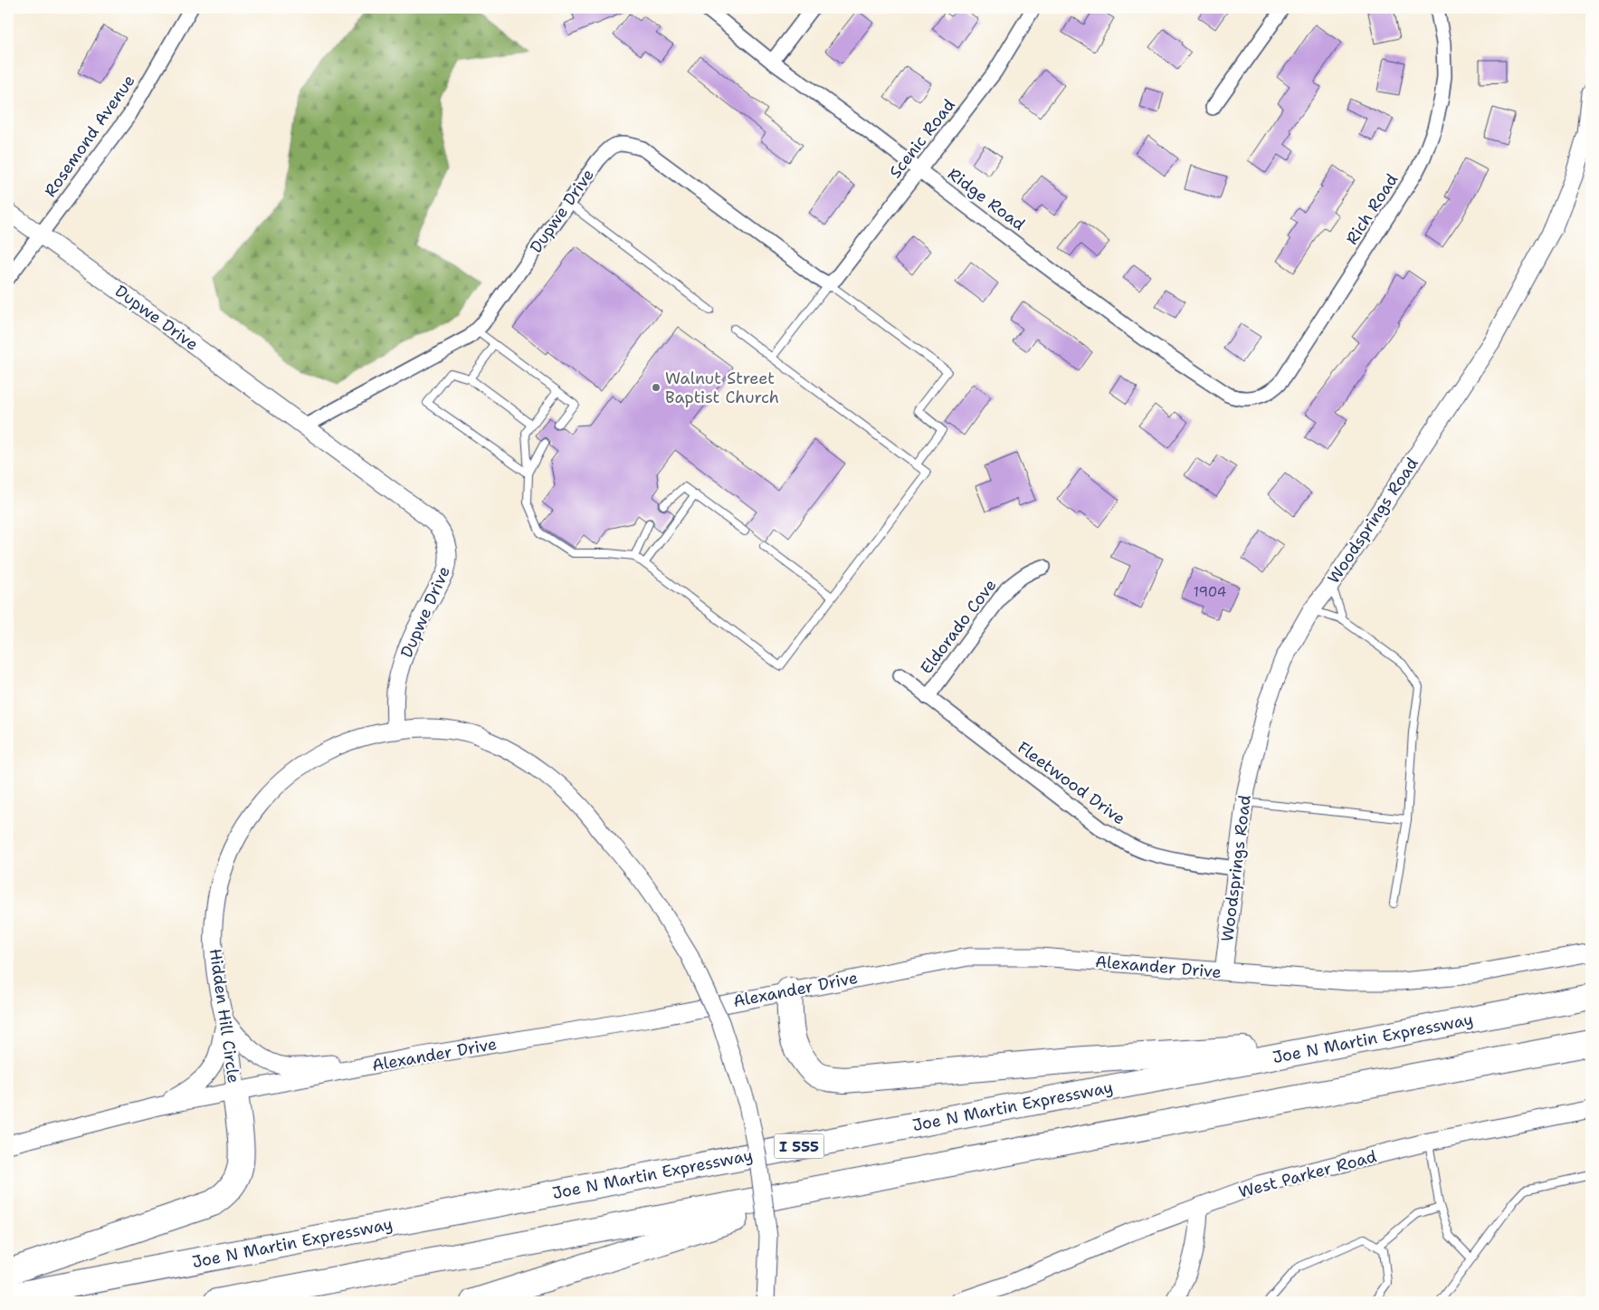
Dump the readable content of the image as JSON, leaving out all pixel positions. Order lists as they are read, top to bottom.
{
  "streets": {
    "highway": ["Joe N Martin Expressway", "I 555"],
    "street": [
      "Rosemond Avenue",
      "Scenic Road",
      "Ridge Road",
      "Rich Road",
      "Dupwe Drive",
      "Woodsprings Road",
      "Eldorado Cove",
      "Fleetwood Drive",
      "Alexander Drive",
      "Hidden Hill Circle",
      "West Parker Road"
    ]
  },
  "crossings": [
    ["Rosemond Avenue", "Dupwe Drive"],
    ["Scenic Road", "Ridge Road"],
    ["Scenic Road", "Dupwe Drive"],
    ["Ridge Road", "Rich Road"],
    ["Dupwe Drive", "Hidden Hill Circle"],
    ["Woodsprings Road", "Fleetwood Drive"],
    ["Woodsprings Road", "Alexander Drive"],
    ["Eldorado Cove", "Fleetwood Drive"],
    ["Alexander Drive", "Hidden Hill Circle"]
  ],
  "places": ["Walnut Street Baptist Church"],
  "house_numbers": ["1904"]
}
